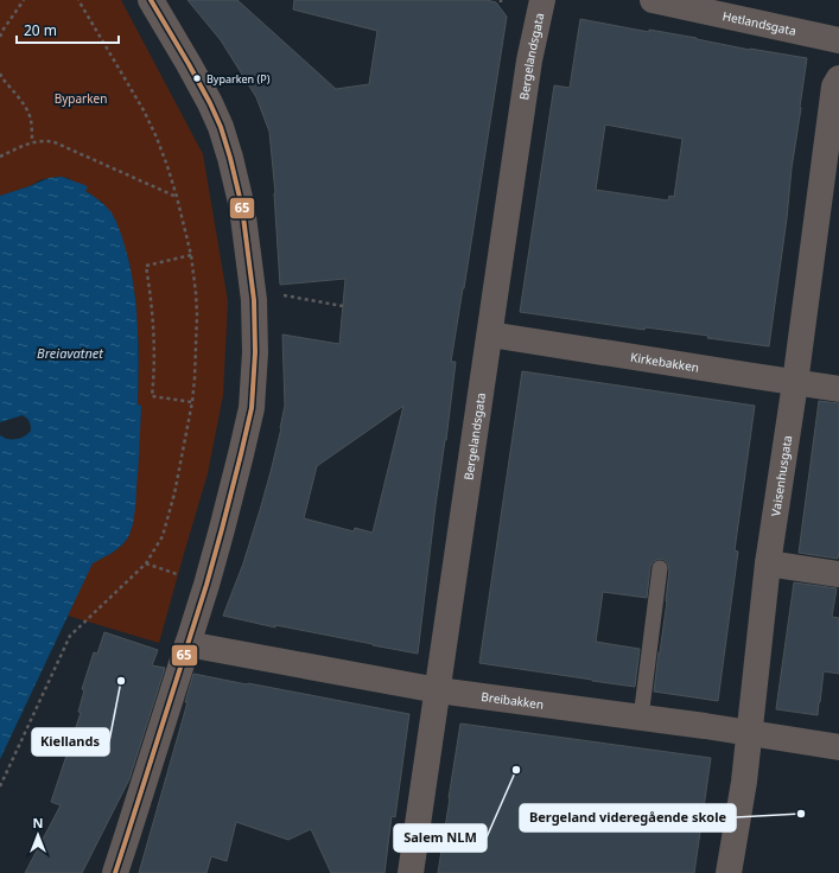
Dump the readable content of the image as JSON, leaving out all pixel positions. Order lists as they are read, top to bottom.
{
  "streets": {
    "street": [
      "Hetlandsgata",
      "Bergelandsgata",
      "Kirkebakken",
      "Vaisenhusgata",
      "Breibakken"
    ]
  },
  "crossings": [
    ["Bergelandsgata", "Kirkebakken"],
    ["Bergelandsgata", "Breibakken"],
    ["Kirkebakken", "Vaisenhusgata"],
    ["Vaisenhusgata", "Breibakken"]
  ],
  "water": ["Breiavatnet"],
  "parks": ["Byparken"],
  "places": [
    "Byparken (P)",
    "Kiellands",
    "Salem NLM",
    "Bergeland videregående skole"
  ],
  "lines": ["transit line 65"],
  "scale_bar": "20 m",
  "north": "top"
}
